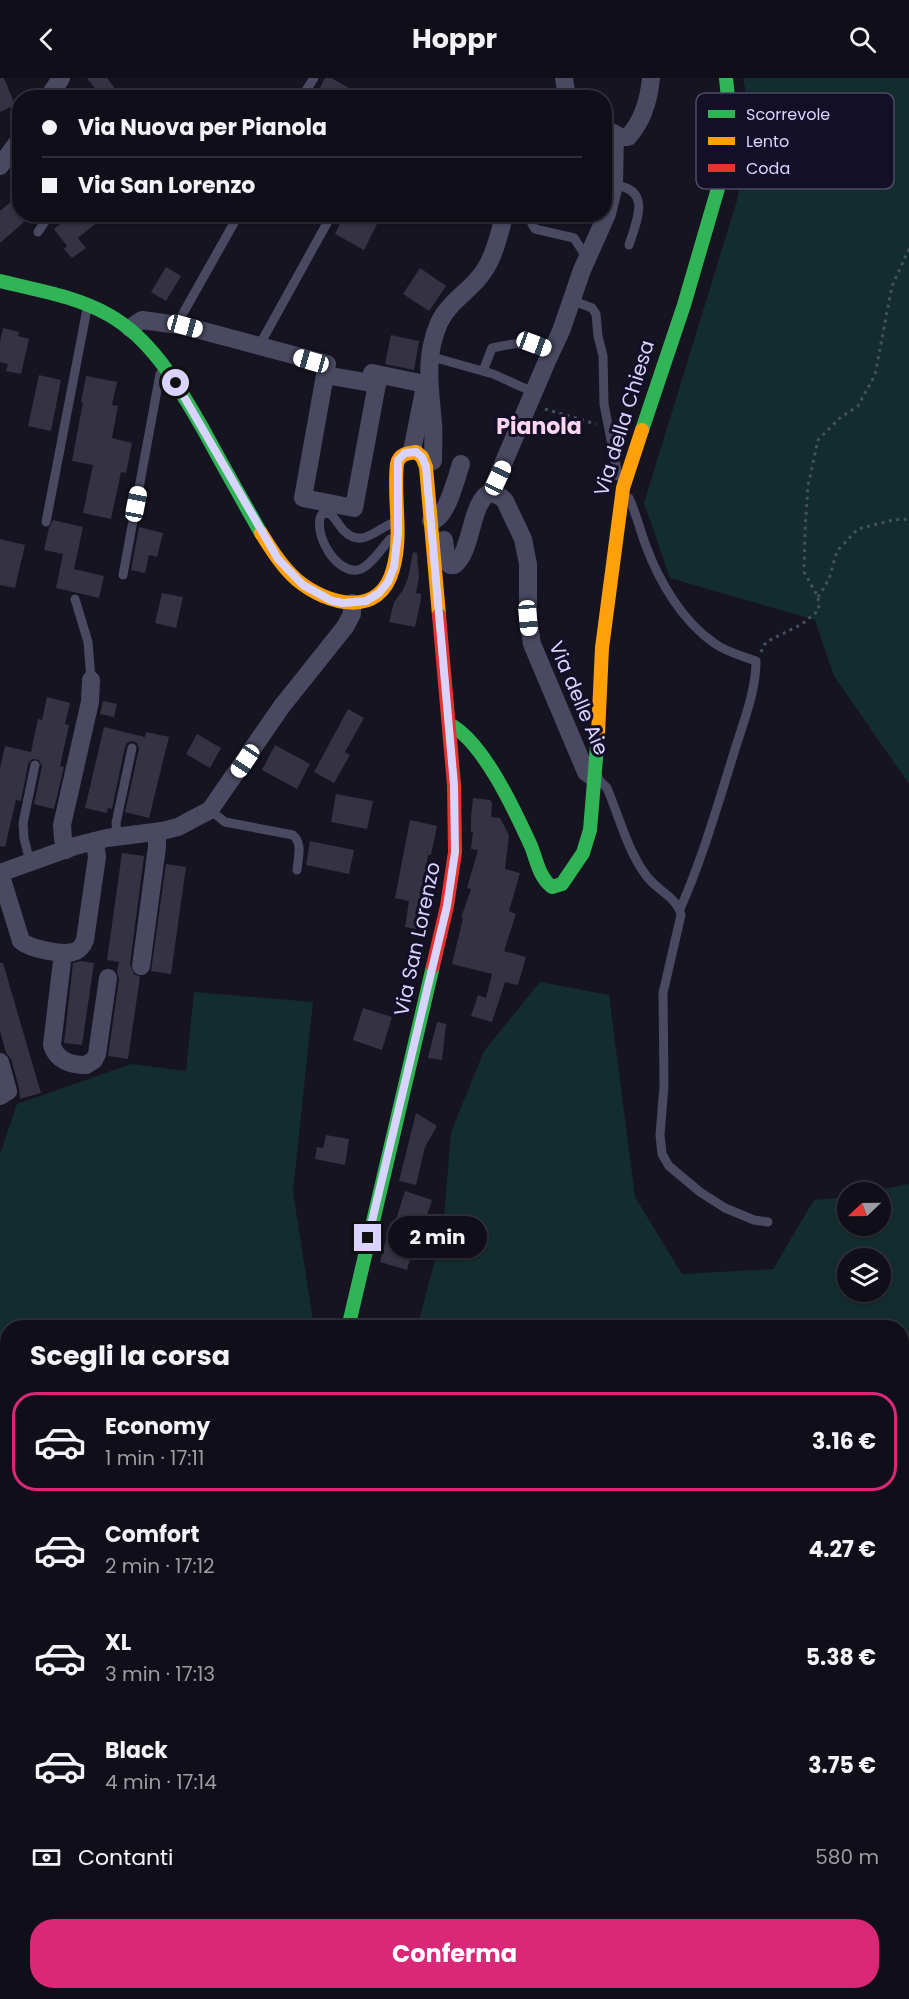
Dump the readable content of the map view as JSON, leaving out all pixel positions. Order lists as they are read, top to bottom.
{
  "streets": {
    "main road": ["Via della Chiesa", "Via San Lorenzo"],
    "street": ["Via delle Aie"]
  },
  "crossings": [
    ["Via della Chiesa", "Via delle Aie"],
    ["Via della Chiesa", "Via San Lorenzo"]
  ],
  "districts": ["Pianola"],
  "legend": ["Scorrevole", "Lento", "Coda"],
  "north": "left",
  "page": {
    "header": "Hoppr",
    "banner": ["Via Nuova per Pianola", "Via San Lorenzo"],
    "bubble": "2 min",
    "heading": "Scegli la corsa",
    "list": [
      {
        "name": "Economy",
        "note": "1 min · 17:11",
        "value": "3.16 €"
      },
      {
        "name": "Comfort",
        "note": "2 min · 17:12",
        "value": "4.27 €"
      },
      {
        "name": "XL",
        "note": "3 min · 17:13",
        "value": "5.38 €"
      },
      {
        "name": "Black",
        "note": "4 min · 17:14",
        "value": "3.75 €"
      }
    ],
    "pay": ["Contanti", "580 m"],
    "buttons": "Conferma"
  }
}
